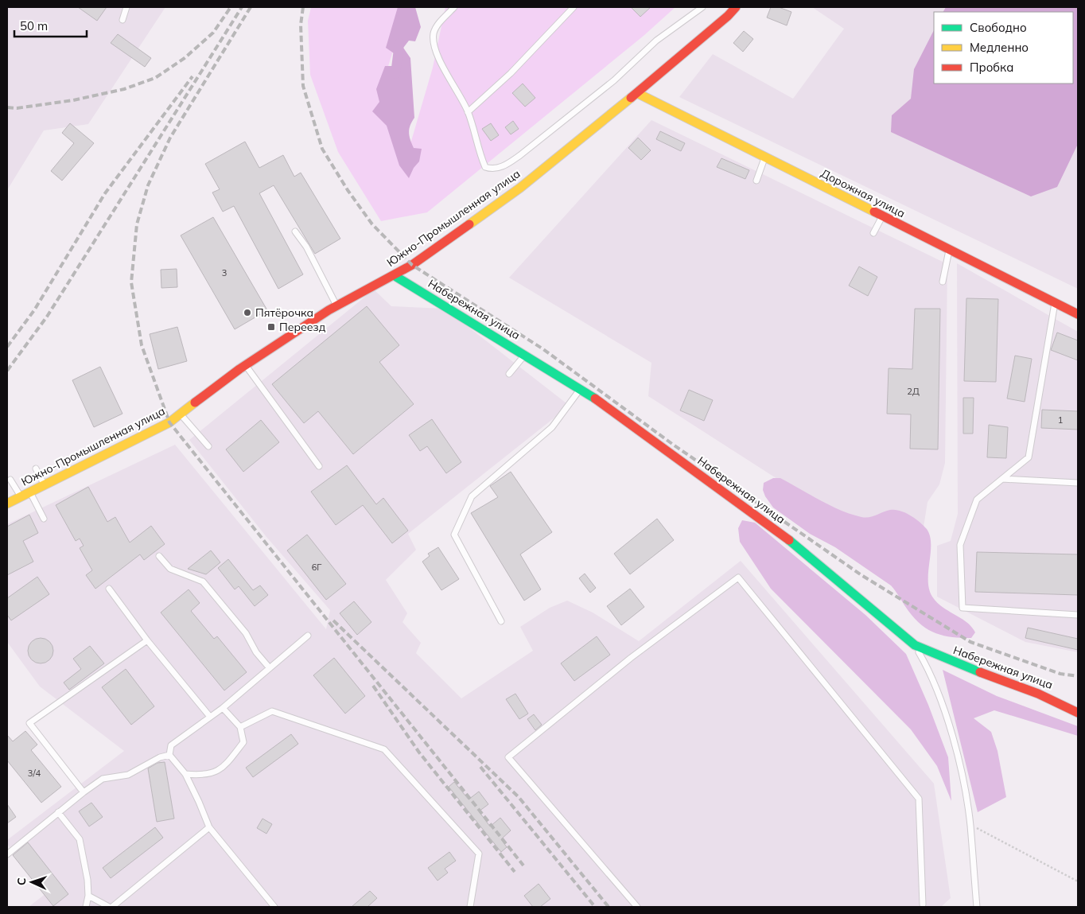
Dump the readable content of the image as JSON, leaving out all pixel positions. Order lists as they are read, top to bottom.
{
  "streets": {
    "street": ["Дорожная улица", "Южно-Промышленная улица", "Набережная улица"]
  },
  "crossings": [
    ["Дорожная улица", "Южно-Промышленная улица"],
    ["Южно-Промышленная улица", "Набережная улица"]
  ],
  "places": {
    "other": ["Пятёрочка"],
    "transit": ["Переезд"]
  },
  "house_numbers": [
    "3",
    "2Д",
    "1",
    "6Г",
    "3/4"
  ],
  "legend": ["Свободно", "Медленно", "Пробка"],
  "scale_bar": "50 m",
  "north": "left"
}
